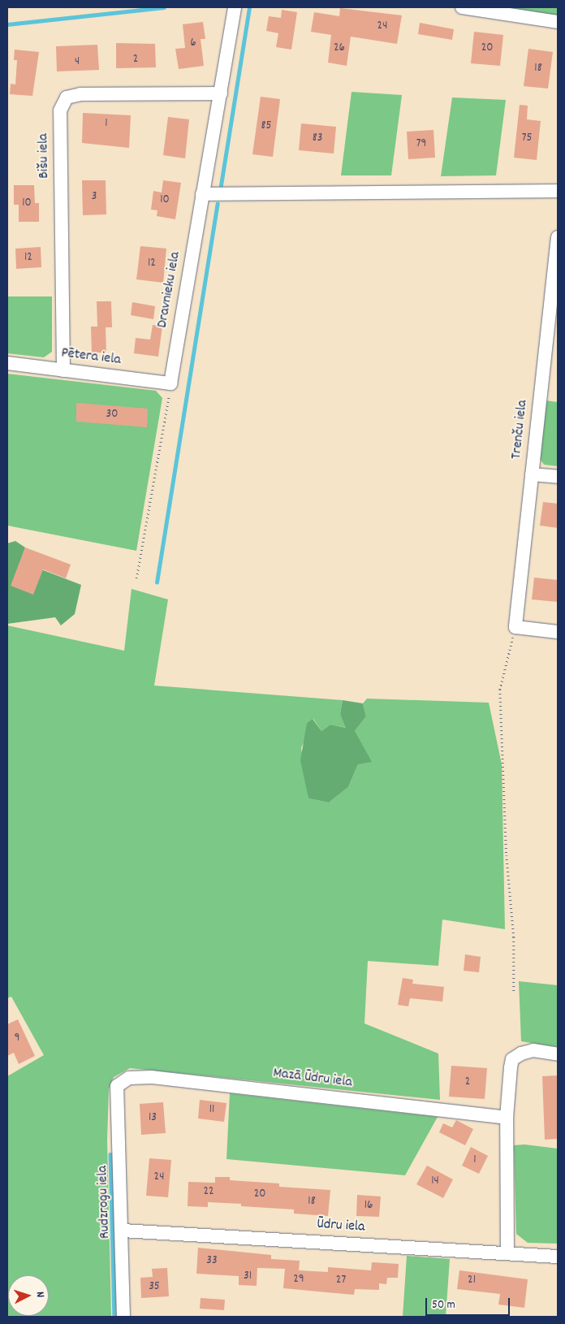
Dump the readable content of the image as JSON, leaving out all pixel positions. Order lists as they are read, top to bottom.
{
  "streets": {
    "street": [
      "Bišu iela",
      "Dravnieku iela",
      "Pētera iela",
      "Trenču iela",
      "Mazā Ūdru iela",
      "Rudzrogu iela",
      "Ūdru iela"
    ]
  },
  "crossings": [
    ["Bišu iela", "Dravnieku iela"],
    ["Bišu iela", "Pētera iela"],
    ["Dravnieku iela", "Pētera iela"],
    ["Mazā Ūdru iela", "Rudzrogu iela"],
    ["Rudzrogu iela", "Ūdru iela"]
  ],
  "house_numbers": [
    "24",
    "6",
    "26",
    "20",
    "2",
    "4",
    "18",
    "1",
    "85",
    "83",
    "75",
    "79",
    "3",
    "10",
    "10",
    "12",
    "12",
    "30",
    "9",
    "2",
    "11",
    "13",
    "1",
    "24",
    "14",
    "22",
    "20",
    "18",
    "16",
    "33",
    "31",
    "29",
    "27",
    "21",
    "35"
  ],
  "scale_bar": "50 m",
  "north": "right"
}
